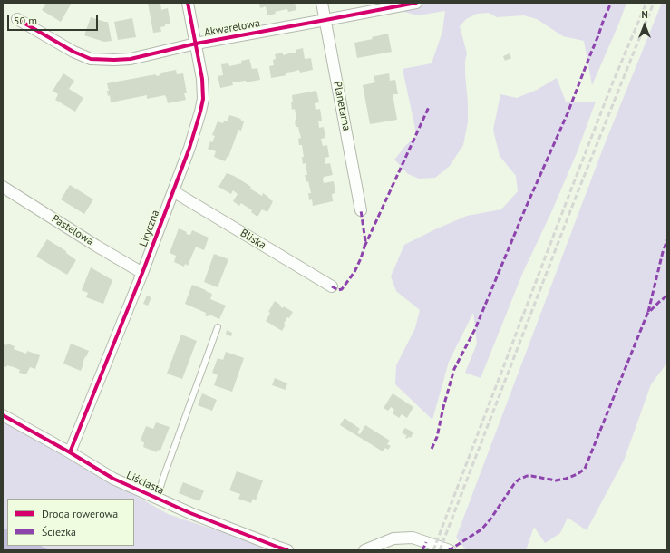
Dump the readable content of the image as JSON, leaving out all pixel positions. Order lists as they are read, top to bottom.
{
  "streets": {
    "street": [
      "Akwarelowa",
      "Planetarna",
      "Liryczna",
      "Pastelowa",
      "Bliska",
      "Liściasta"
    ]
  },
  "crossings": [
    ["Akwarelowa", "Planetarna"],
    ["Akwarelowa", "Liryczna"],
    ["Liryczna", "Pastelowa"],
    ["Liryczna", "Bliska"],
    ["Liryczna", "Liściasta"]
  ],
  "legend": ["Droga rowerowa", "Ścieżka"],
  "scale_bar": "50 m",
  "north": "top"
}
